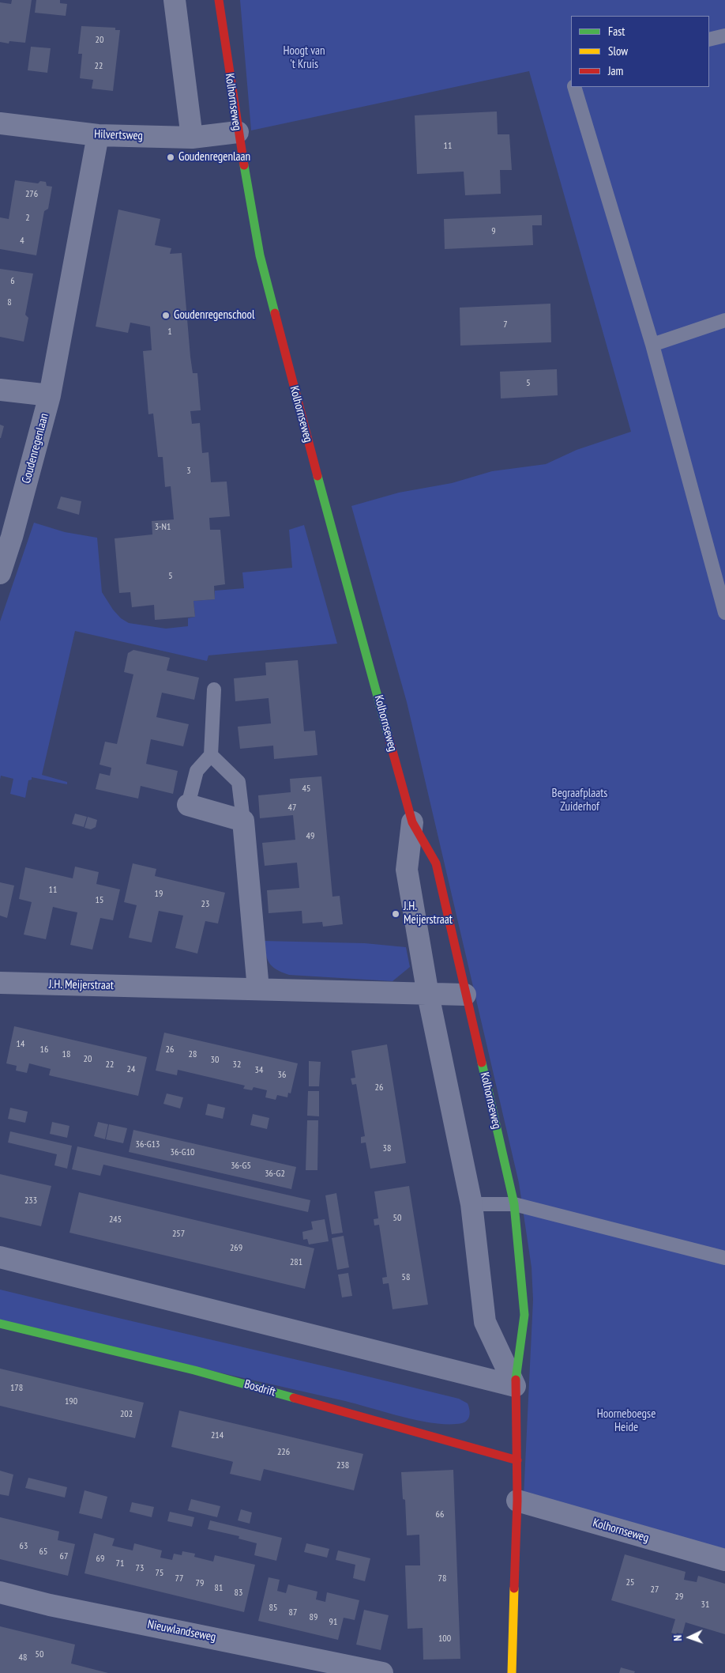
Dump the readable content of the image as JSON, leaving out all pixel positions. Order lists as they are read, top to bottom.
{
  "streets": {
    "street": [
      "Kolhornseweg",
      "Hilvertsweg",
      "Goudenregenlaan",
      "J.H. Meijerstraat",
      "Bosdrift",
      "Nieuwlandseweg"
    ]
  },
  "crossings": [
    ["Kolhornseweg", "Hilvertsweg"],
    ["Kolhornseweg", "J.H. Meijerstraat"],
    ["Kolhornseweg", "Bosdrift"],
    ["Hilvertsweg", "Goudenregenlaan"]
  ],
  "parks": ["Hoogt van 't Kruis", "Begraafplaats Zuiderhof", "Hoorneboegse Heide"],
  "places": ["Goudenregenlaan", "Goudenregenschool", "J.H. Meijerstraat"],
  "house_numbers": [
    "20",
    "22",
    "11",
    "276",
    "2",
    "9",
    "4",
    "6",
    "8",
    "7",
    "1",
    "5",
    "3",
    "3-N1",
    "5",
    "45",
    "47",
    "49",
    "11",
    "19",
    "15",
    "23",
    "14",
    "16",
    "26",
    "18",
    "28",
    "20",
    "30",
    "22",
    "32",
    "24",
    "34",
    "36",
    "26",
    "36-G13",
    "38",
    "36-G10",
    "36-G5",
    "36-G2",
    "233",
    "50",
    "245",
    "257",
    "269",
    "281",
    "58",
    "178",
    "190",
    "202",
    "214",
    "226",
    "238",
    "66",
    "63",
    "65",
    "67",
    "69",
    "71",
    "73",
    "75",
    "77",
    "78",
    "25",
    "79",
    "81",
    "27",
    "83",
    "29",
    "31",
    "85",
    "87",
    "89",
    "91",
    "100",
    "50",
    "48"
  ],
  "legend": ["Fast", "Slow", "Jam"],
  "north": "left"
}
